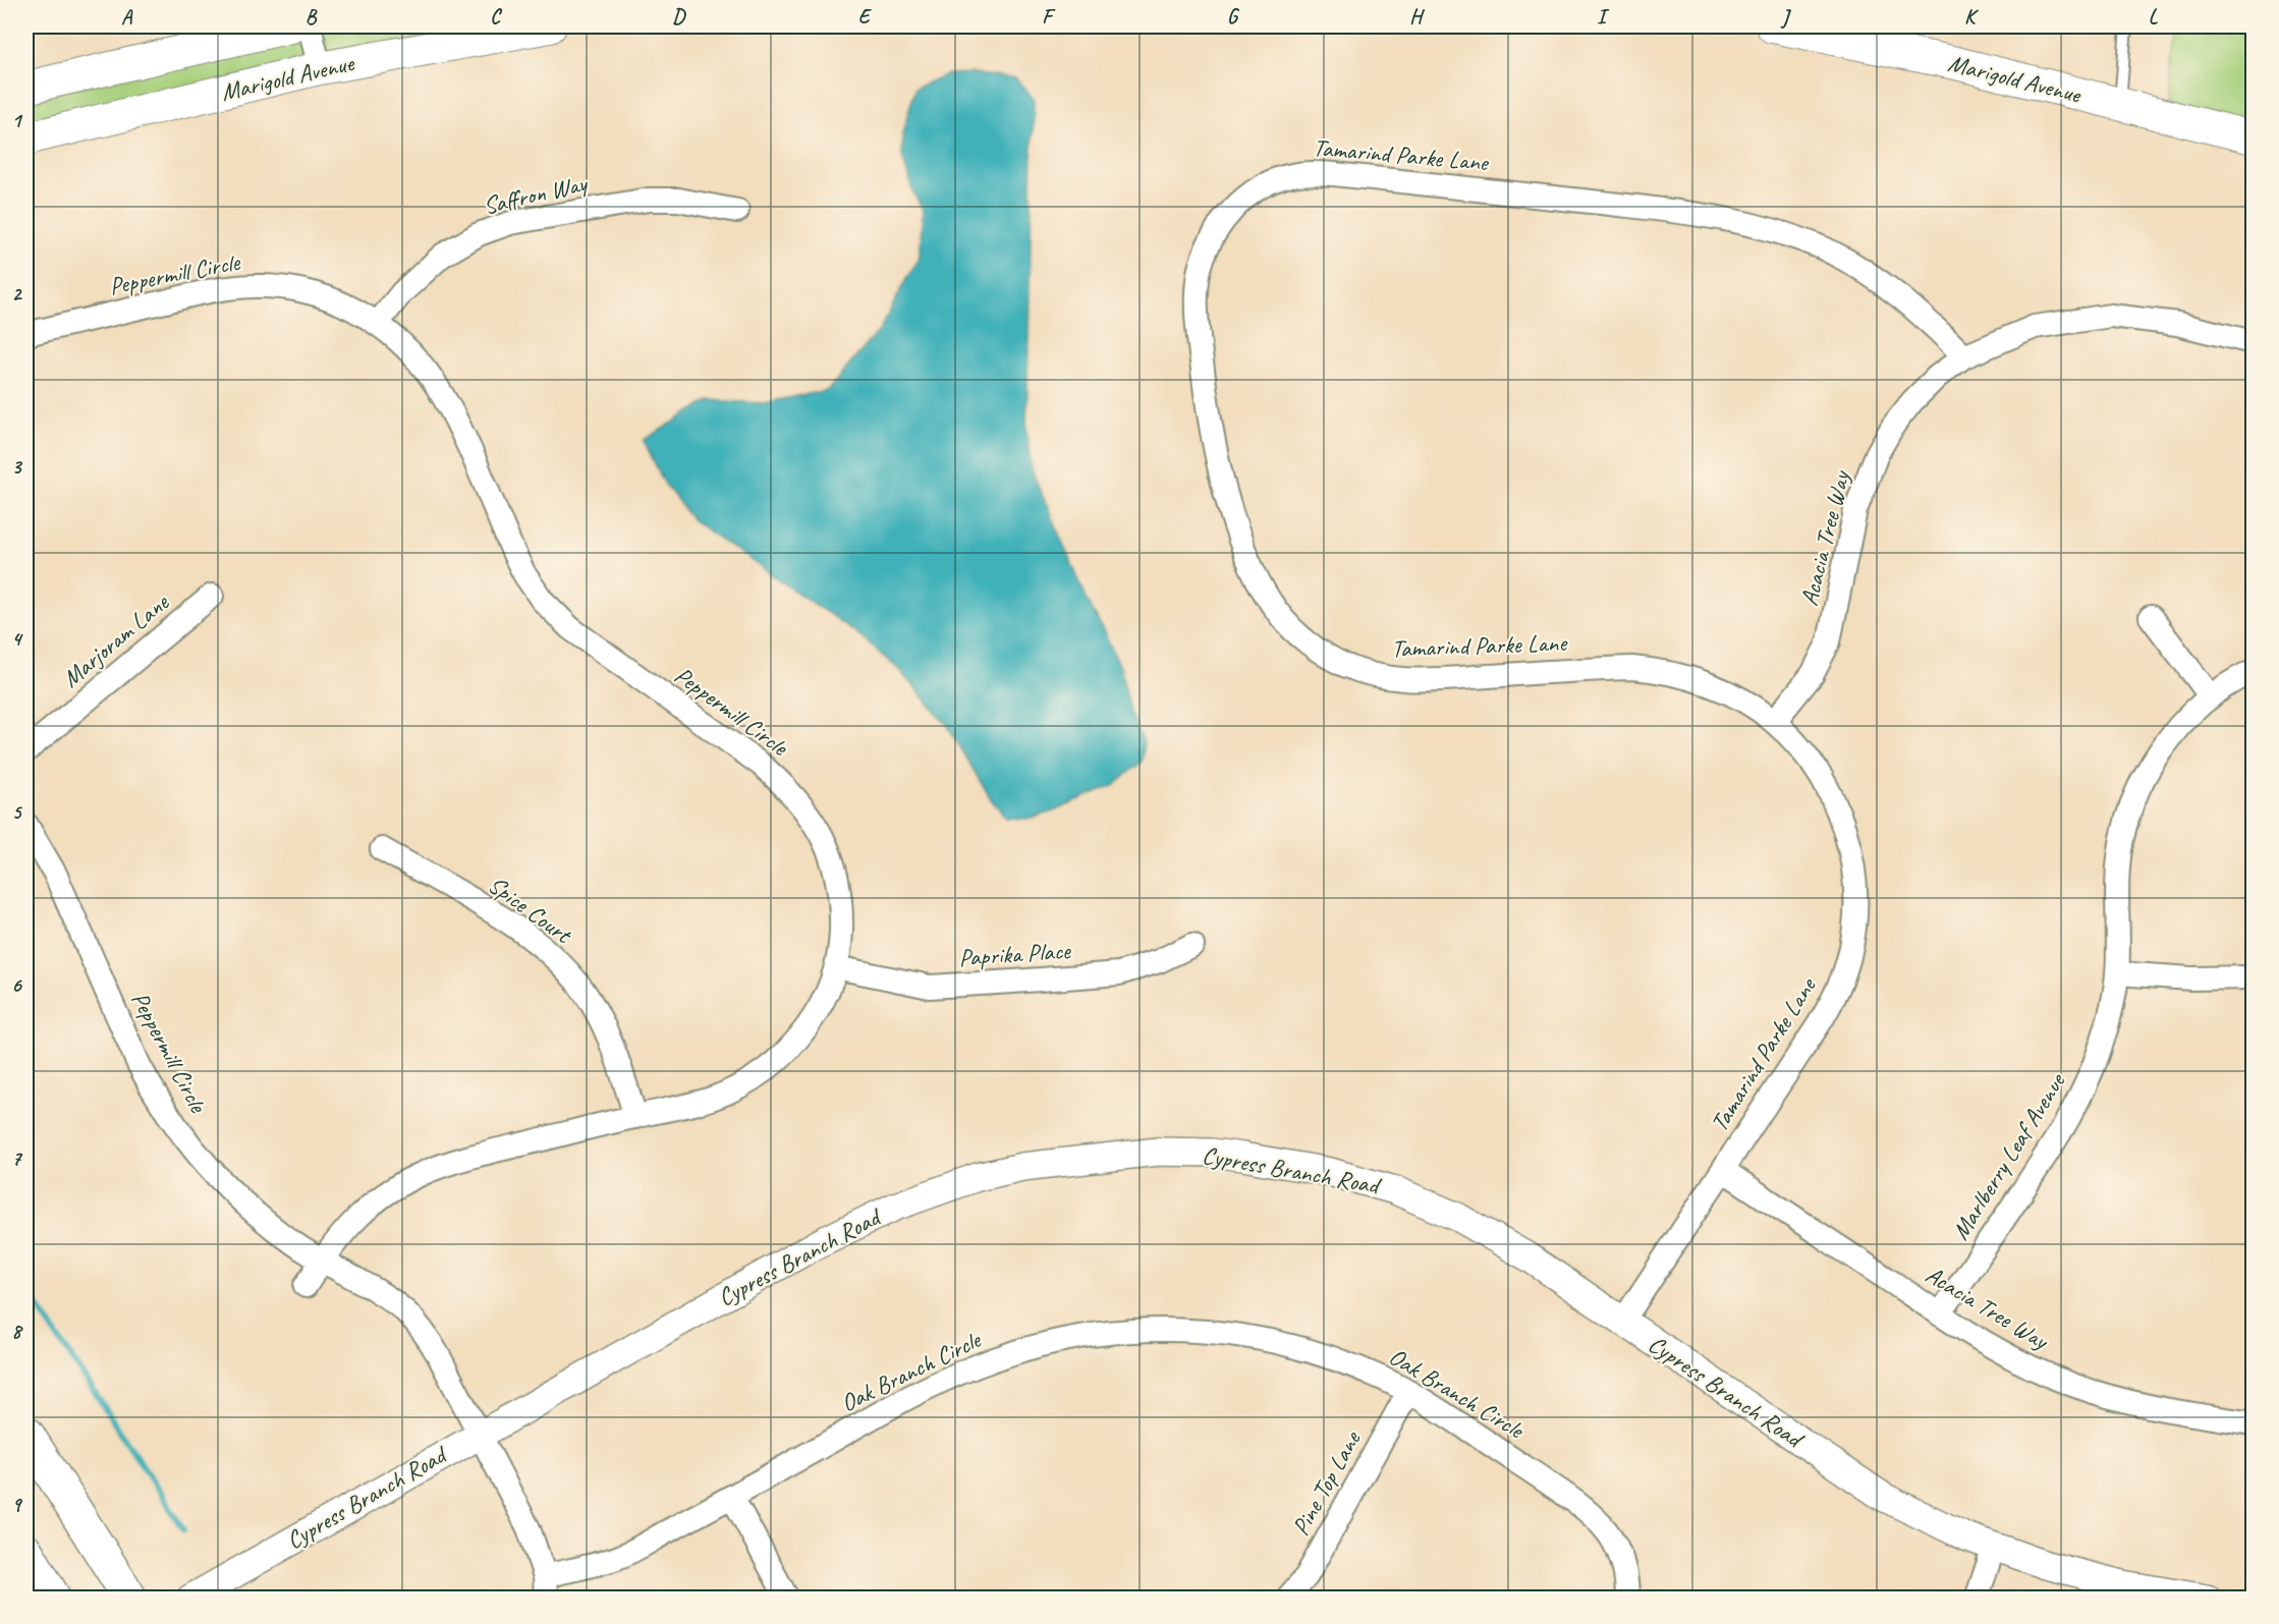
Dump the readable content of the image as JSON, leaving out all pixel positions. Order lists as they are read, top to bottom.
{
  "streets": {
    "main road": ["Marigold Avenue"],
    "street": [
      "Tamarind Parke Lane",
      "Saffron Way",
      "Peppermill Circle",
      "Acacia Tree Way",
      "Marjoram Lane",
      "Spice Court",
      "Paprika Place",
      "Marlberry Leaf Avenue",
      "Cypress Branch Road",
      "Oak Branch Circle",
      "Pine Top Lane"
    ]
  },
  "crossings": [
    ["Tamarind Parke Lane", "Acacia Tree Way"],
    ["Tamarind Parke Lane", "Cypress Branch Road"],
    ["Saffron Way", "Peppermill Circle"],
    ["Peppermill Circle", "Spice Court"],
    ["Peppermill Circle", "Paprika Place"],
    ["Peppermill Circle", "Cypress Branch Road"],
    ["Peppermill Circle", "Oak Branch Circle"],
    ["Acacia Tree Way", "Marlberry Leaf Avenue"],
    ["Cypress Branch Road", "Oak Branch Circle"],
    ["Oak Branch Circle", "Pine Top Lane"]
  ],
  "grid": {
    "columns": [
      "A",
      "B",
      "C",
      "D",
      "E",
      "F",
      "G",
      "H",
      "I",
      "J",
      "K",
      "L"
    ],
    "rows": [
      "1",
      "2",
      "3",
      "4",
      "5",
      "6",
      "7",
      "8",
      "9"
    ]
  }
}
